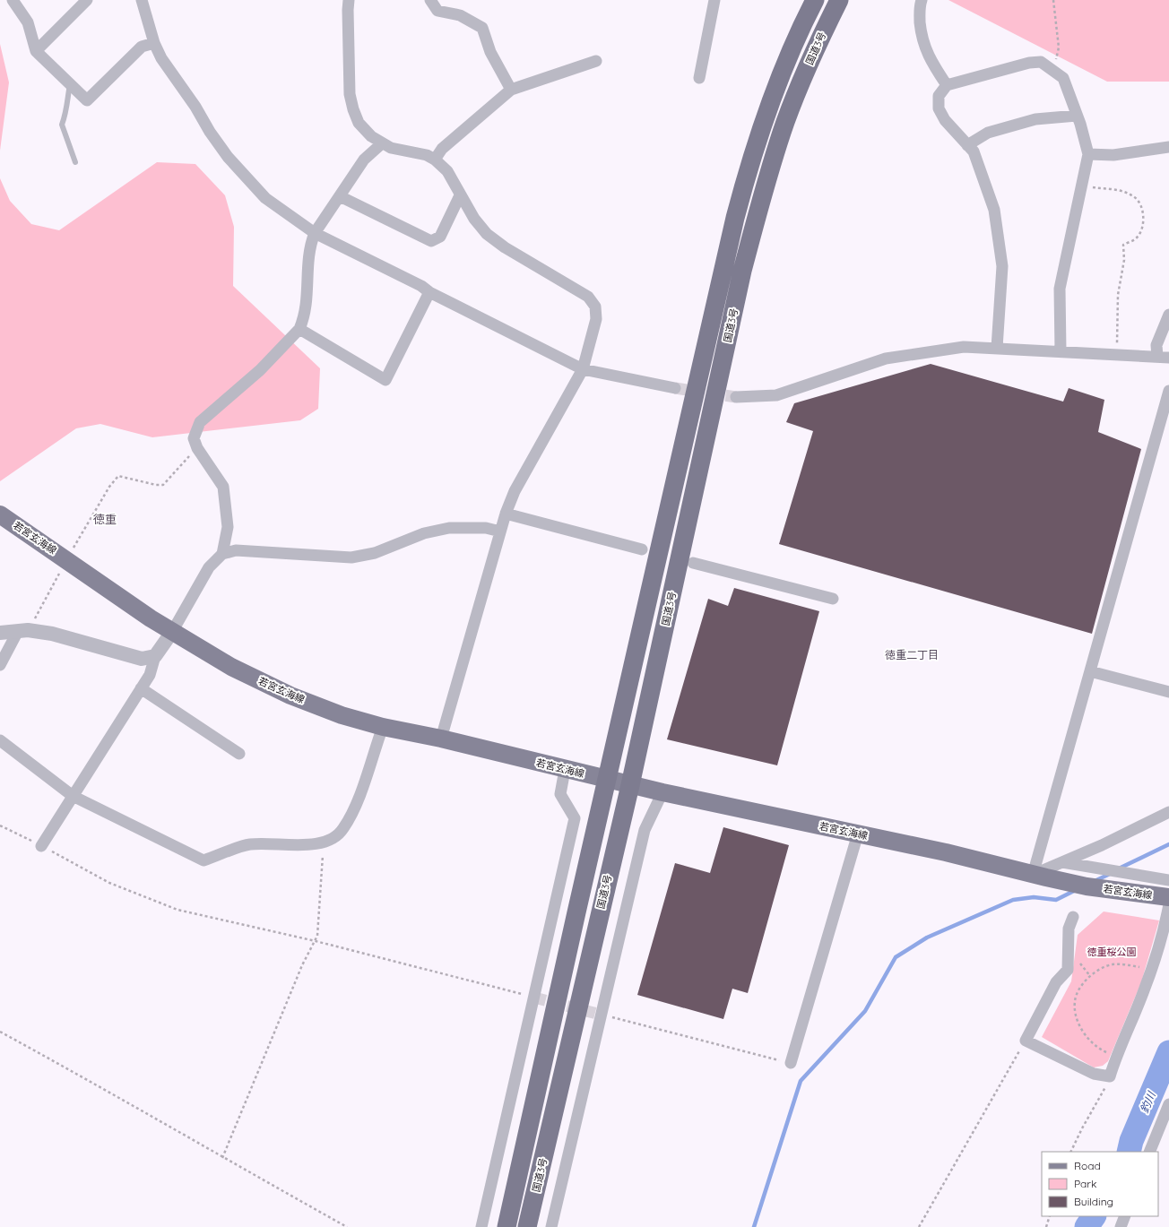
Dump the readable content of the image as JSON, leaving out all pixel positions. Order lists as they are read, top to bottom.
{
  "streets": {
    "highway": ["国道3号"],
    "main road": ["若宮玄海線"]
  },
  "crossings": [
    ["国道3号", "若宮玄海線"]
  ],
  "districts": ["徳重", "徳重二丁目"],
  "water": ["釣川"],
  "parks": ["徳重桜公園"],
  "legend": ["Road", "Park", "Building"]
}
